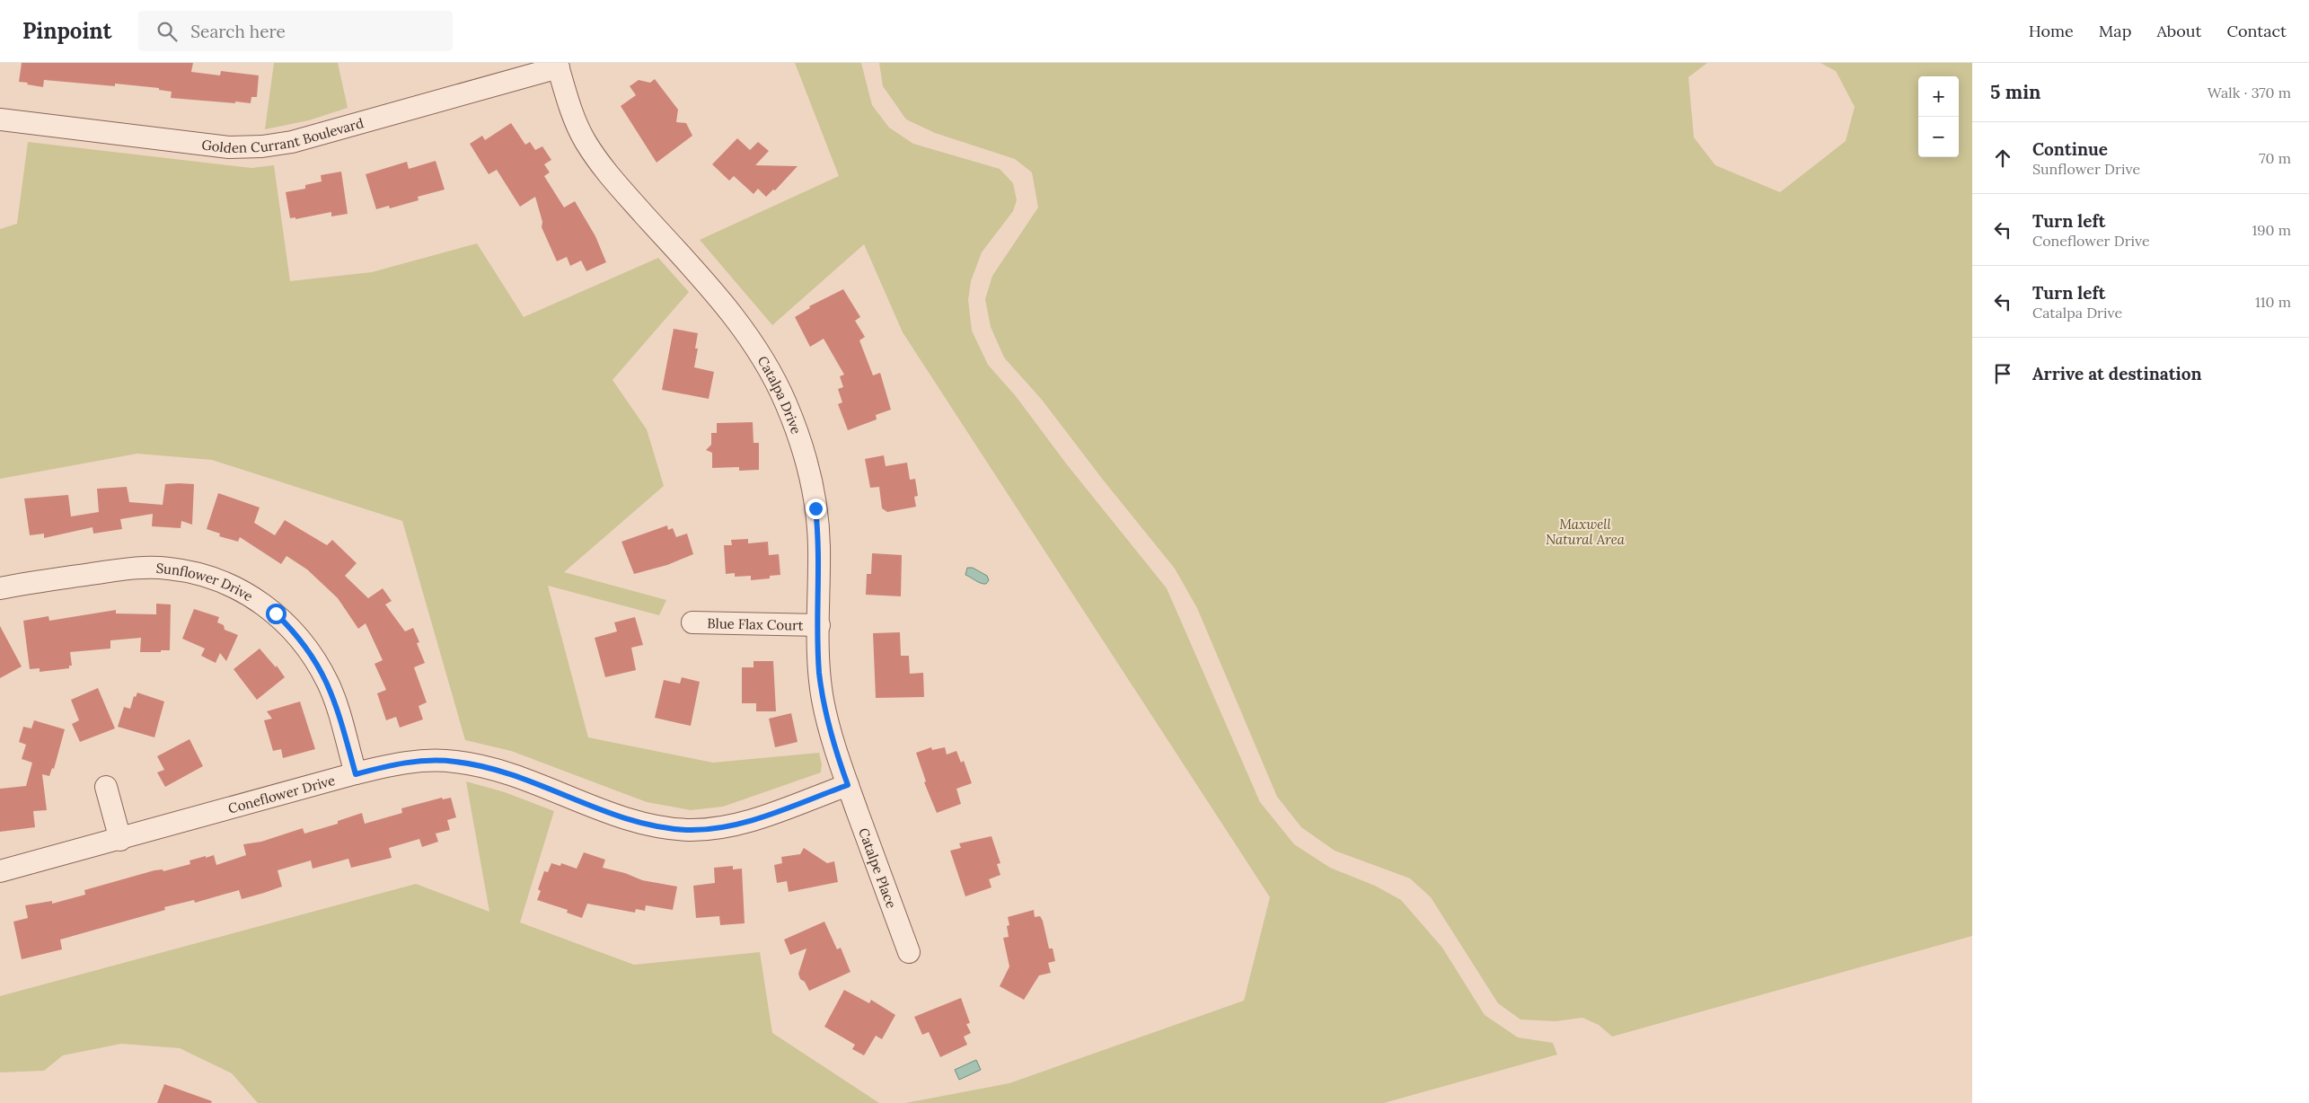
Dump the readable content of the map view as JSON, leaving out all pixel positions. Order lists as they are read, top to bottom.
{
  "streets": {
    "street": [
      "Golden Currant Boulevard",
      "Catalpa Drive",
      "Sunflower Drive",
      "Blue Flax Court",
      "Coneflower Drive",
      "Catalpe Place"
    ]
  },
  "crossings": [
    ["Golden Currant Boulevard", "Catalpa Drive"],
    ["Catalpa Drive", "Blue Flax Court"],
    ["Catalpa Drive", "Coneflower Drive"],
    ["Catalpa Drive", "Catalpe Place"],
    ["Sunflower Drive", "Coneflower Drive"],
    ["Coneflower Drive", "Catalpe Place"]
  ],
  "parks": ["Maxwell Natural Area"],
  "page": {
    "header": "Pinpoint",
    "search": "Search here",
    "nav": [
      "Home",
      "Map",
      "About",
      "Contact"
    ],
    "heading": ["5 min", "Walk · 370 m"],
    "map_buttons": ["+", "−"],
    "list": [
      ["Continue", "Sunflower Drive", "70 m"],
      ["Turn left", "Coneflower Drive", "190 m"],
      ["Turn left", "Catalpa Drive", "110 m"],
      "Arrive at destination"
    ]
  }
}
